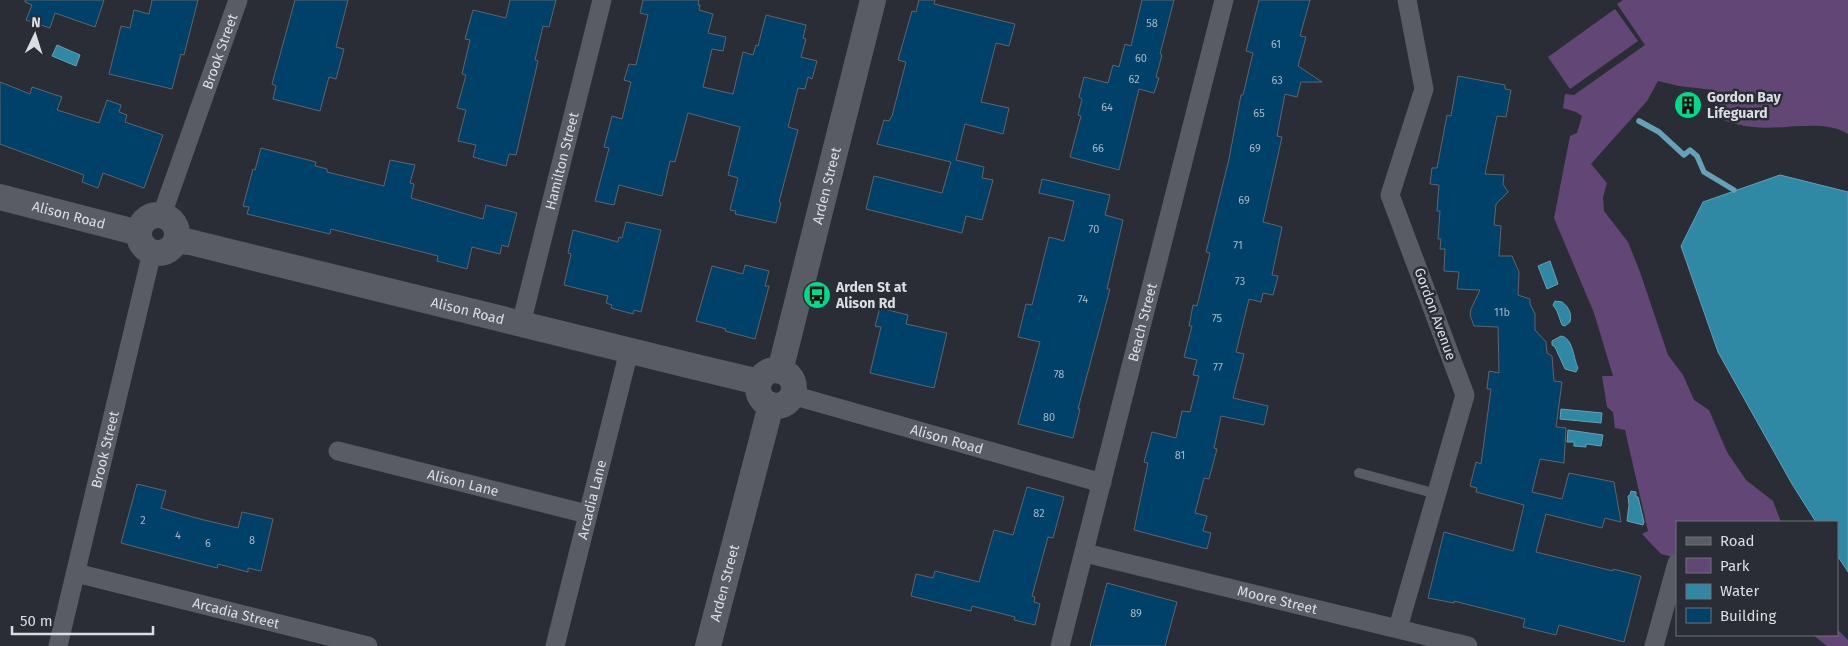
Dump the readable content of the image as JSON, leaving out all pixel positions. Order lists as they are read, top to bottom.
{
  "streets": {
    "street": [
      "Brook Street",
      "Hamilton Street",
      "Arden Street",
      "Alison Road",
      "Gordon Avenue",
      "Beach Street",
      "Alison Lane",
      "Arcadia Lane",
      "Moore Street",
      "Arcadia Street"
    ]
  },
  "crossings": [
    ["Brook Street", "Alison Road"],
    ["Brook Street", "Arcadia Street"],
    ["Hamilton Street", "Alison Road"],
    ["Arden Street", "Alison Road"],
    ["Alison Road", "Beach Street"],
    ["Alison Road", "Arcadia Lane"],
    ["Gordon Avenue", "Moore Street"],
    ["Beach Street", "Moore Street"],
    ["Alison Lane", "Arcadia Lane"]
  ],
  "places": {
    "building": ["Gordon Bay Lifeguard"],
    "bus stop": ["Arden St at Alison Rd"]
  },
  "house_numbers": [
    "58",
    "61",
    "60",
    "62",
    "63",
    "64",
    "65",
    "66",
    "69",
    "69",
    "70",
    "71",
    "73",
    "74",
    "11b",
    "75",
    "77",
    "78",
    "80",
    "81",
    "82",
    "2",
    "4",
    "8",
    "6",
    "89"
  ],
  "legend": [
    "Road",
    "Park",
    "Water",
    "Building"
  ],
  "scale_bar": "50 m",
  "north": "top"
}
